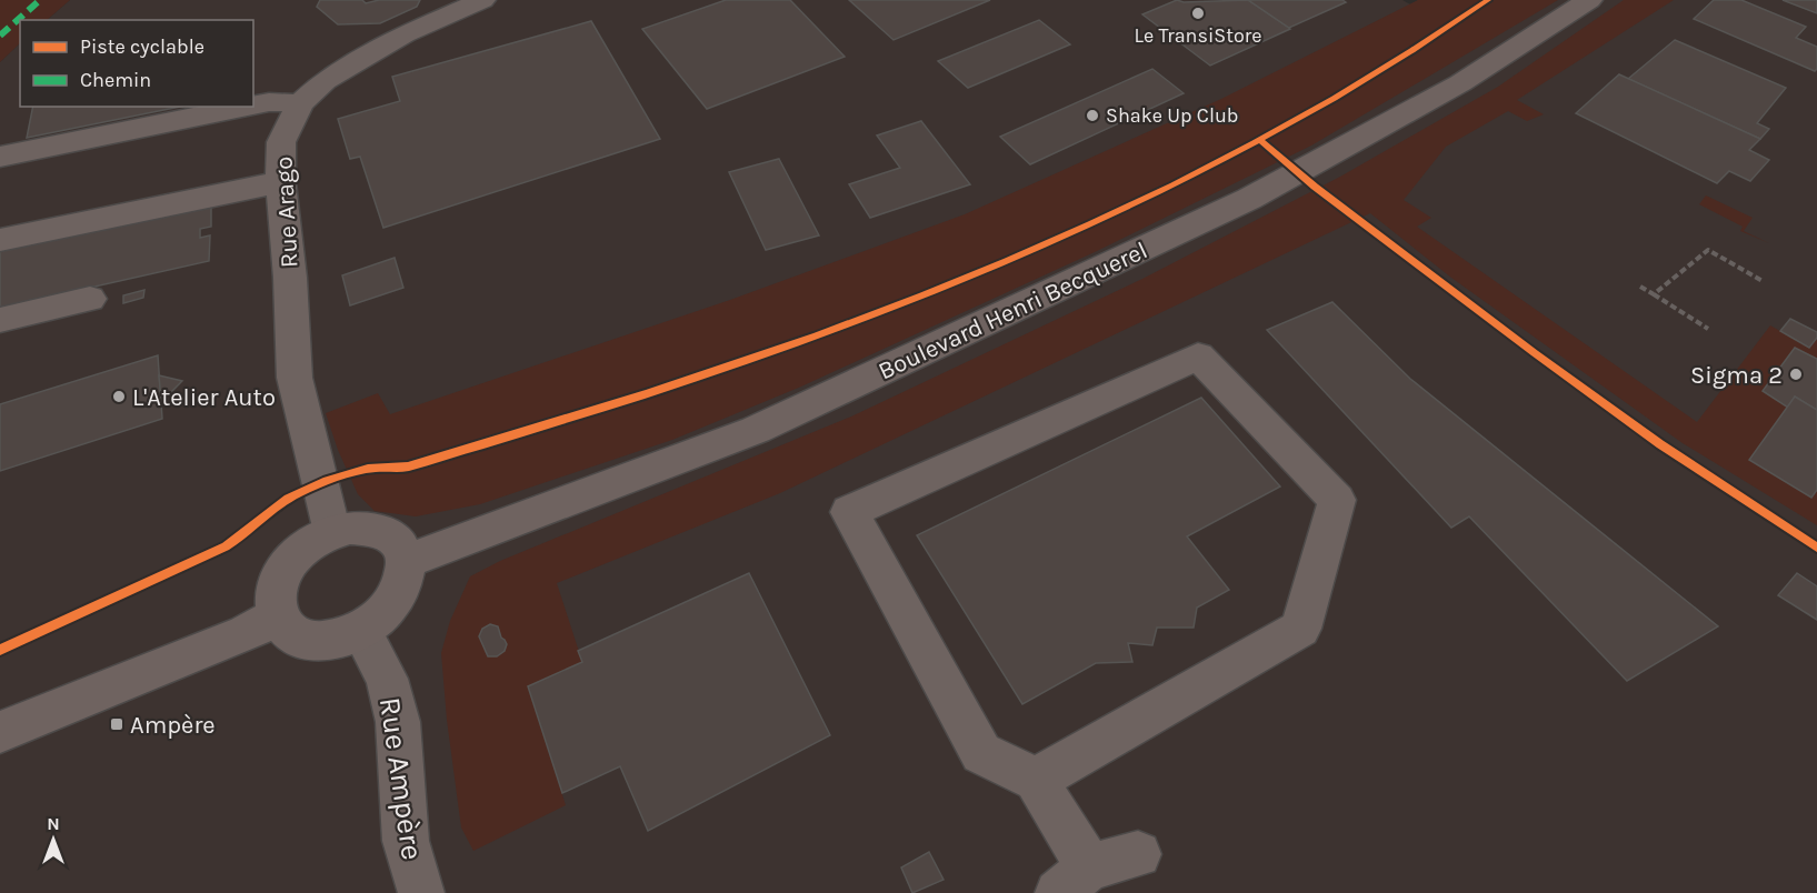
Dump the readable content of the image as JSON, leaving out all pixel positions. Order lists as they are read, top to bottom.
{
  "streets": {
    "main road": ["Boulevard Henri Becquerel"],
    "street": ["Rue Arago", "Rue Ampère"]
  },
  "crossings": [
    ["Rue Arago", "Boulevard Henri Becquerel"],
    ["Rue Arago", "Rue Ampère"],
    ["Boulevard Henri Becquerel", "Rue Ampère"]
  ],
  "places": {
    "other": [
      "Le TransiStore",
      "Shake Up Club",
      "Sigma 2",
      "L'Atelier Auto"
    ],
    "transit": ["Ampère"]
  },
  "legend": ["Piste cyclable", "Chemin"],
  "north": "top"
}
